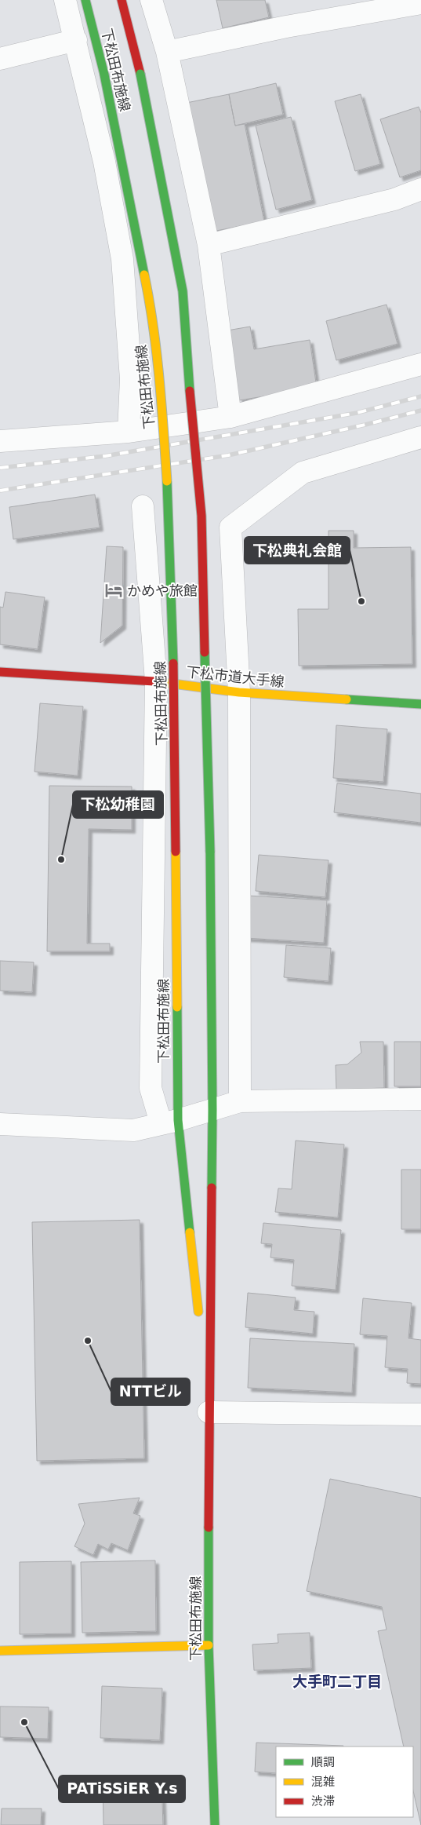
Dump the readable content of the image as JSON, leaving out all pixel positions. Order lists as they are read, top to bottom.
{
  "streets": {
    "main road": ["下松田布施線", "下松市道大手線"]
  },
  "districts": ["大手町二丁目"],
  "places": {
    "hotel": ["かめや旅館"],
    "other": [
      "下松典礼会館",
      "下松幼稚園",
      "NTTビル",
      "PATiSSiER Y.s"
    ]
  },
  "legend": ["順調", "混雑", "渋滞"]
}
